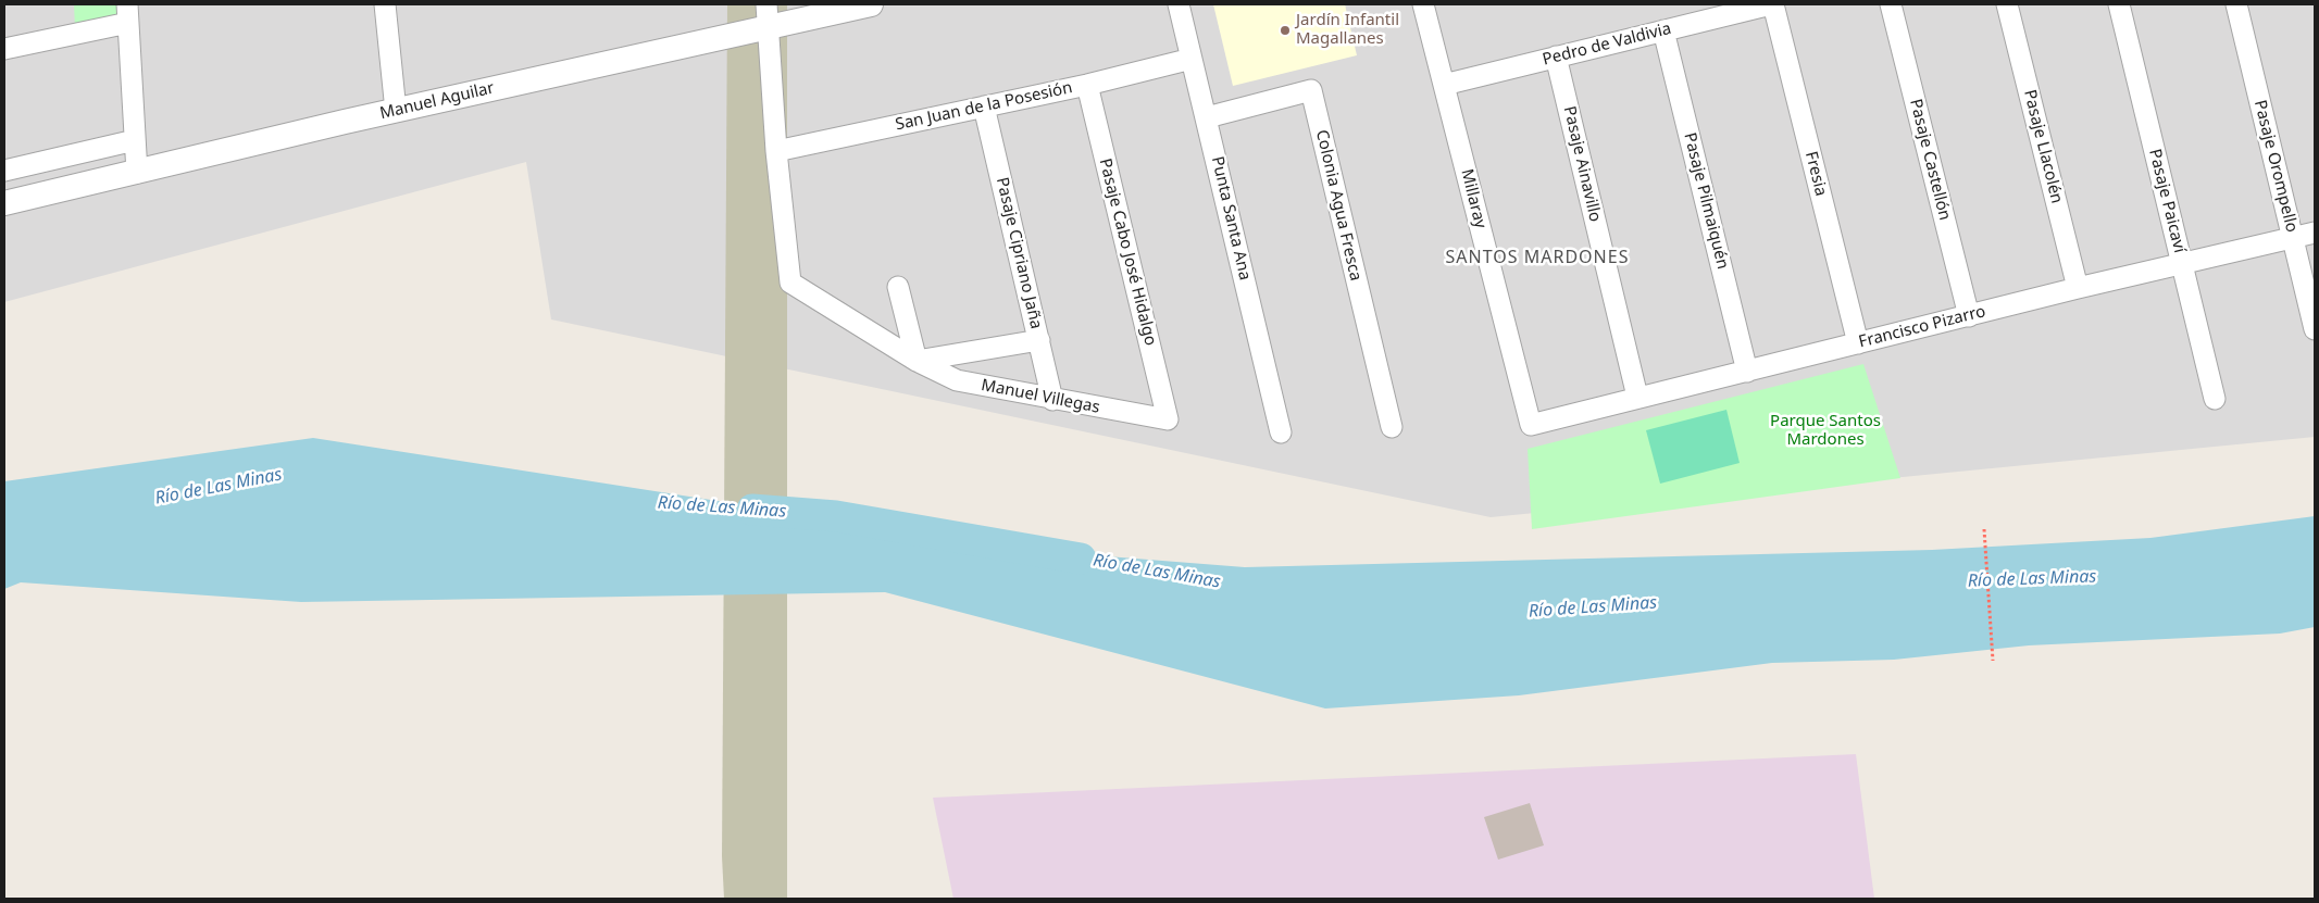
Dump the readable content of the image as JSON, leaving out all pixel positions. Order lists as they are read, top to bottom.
{
  "streets": {
    "street": [
      "Pedro de Valdivia",
      "Manuel Aguilar",
      "San Juan de la Posesión",
      "Pasaje Llacolén",
      "Pasaje Castellón",
      "Pasaje Ainavillo",
      "Pasaje Orompello",
      "Fresia",
      "Millaray",
      "Pasaje Pilmaiquén",
      "Pasaje Paicaví",
      "Colonia Agua Fresca",
      "Punta Santa Ana",
      "Pasaje Cabo José Hidalgo",
      "Pasaje Cipriano Jaña",
      "Francisco Pizarro",
      "Manuel Villegas"
    ]
  },
  "crossings": [
    ["Pedro de Valdivia", "Pasaje Ainavillo"],
    ["Pedro de Valdivia", "Fresia"],
    ["Pedro de Valdivia", "Millaray"],
    ["Pedro de Valdivia", "Pasaje Pilmaiquén"],
    ["San Juan de la Posesión", "Punta Santa Ana"],
    ["San Juan de la Posesión", "Pasaje Cabo José Hidalgo"],
    ["San Juan de la Posesión", "Pasaje Cipriano Jaña"],
    ["San Juan de la Posesión", "Manuel Villegas"],
    ["Pasaje Llacolén", "Francisco Pizarro"],
    ["Pasaje Castellón", "Francisco Pizarro"],
    ["Pasaje Ainavillo", "Francisco Pizarro"],
    ["Pasaje Orompello", "Francisco Pizarro"],
    ["Fresia", "Francisco Pizarro"],
    ["Millaray", "Francisco Pizarro"],
    ["Pasaje Pilmaiquén", "Francisco Pizarro"],
    ["Pasaje Paicaví", "Francisco Pizarro"],
    ["Colonia Agua Fresca", "Punta Santa Ana"],
    ["Pasaje Cabo José Hidalgo", "Manuel Villegas"],
    ["Pasaje Cipriano Jaña", "Manuel Villegas"]
  ],
  "districts": ["SANTOS MARDONES"],
  "water": ["Río de Las Minas"],
  "parks": ["Parque Santos Mardones"],
  "places": ["Jardín Infantil Magallanes"]
}
